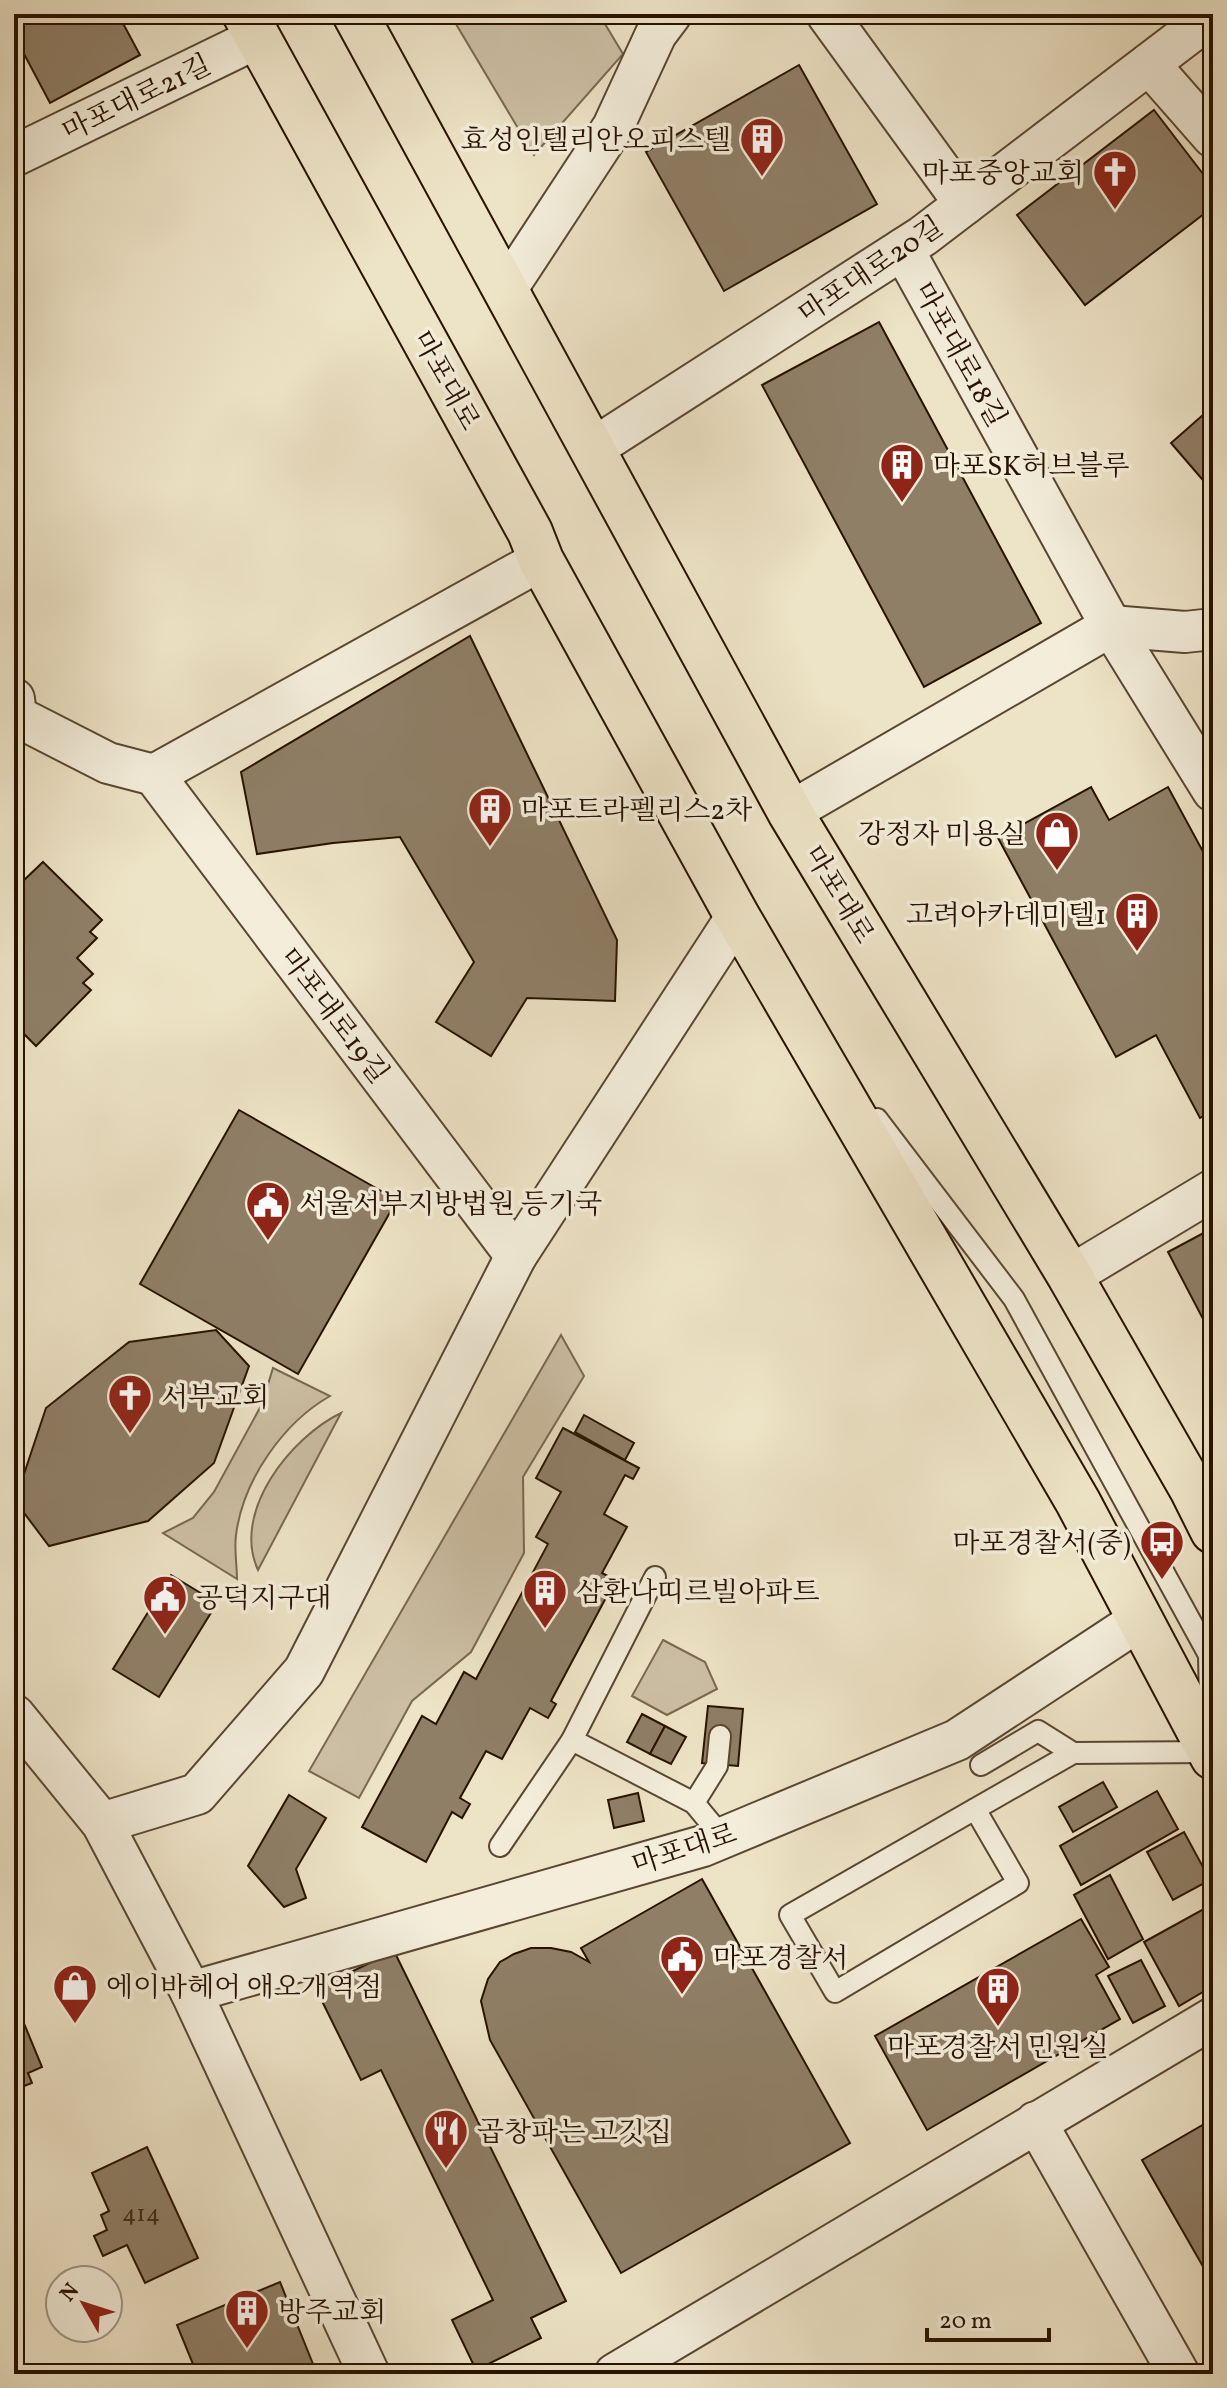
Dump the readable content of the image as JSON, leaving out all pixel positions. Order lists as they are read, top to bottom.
{
  "streets": {
    "main road": ["마포대로"],
    "street": [
      "마포대로21길",
      "마포대로20길",
      "마포대로18길",
      "마포대로19길"
    ]
  },
  "crossings": [
    ["마포대로21길", "마포대로"],
    ["마포대로20길", "마포대로18길"],
    ["마포대로20길", "마포대로"]
  ],
  "places": {
    "building": [
      "효성인텔리안오피스텔",
      "마포SK허브블루",
      "마포트라펠리스2차",
      "고려아카데미텔1",
      "삼환나띠르빌아파트",
      "마포경찰서 민원실",
      "방주교회"
    ],
    "church": ["마포중앙교회", "서부교회"],
    "shop": ["강정자 미용실", "에이바헤어 애오개역점"],
    "public building": ["서울서부지방법원 등기국", "공덕지구대", "마포경찰서"],
    "bus stop": ["마포경찰서(중)"],
    "restaurant": ["곱창파는 고깃집"]
  },
  "house_numbers": ["414"],
  "scale_bar": "20 m",
  "north": "top left"
}
